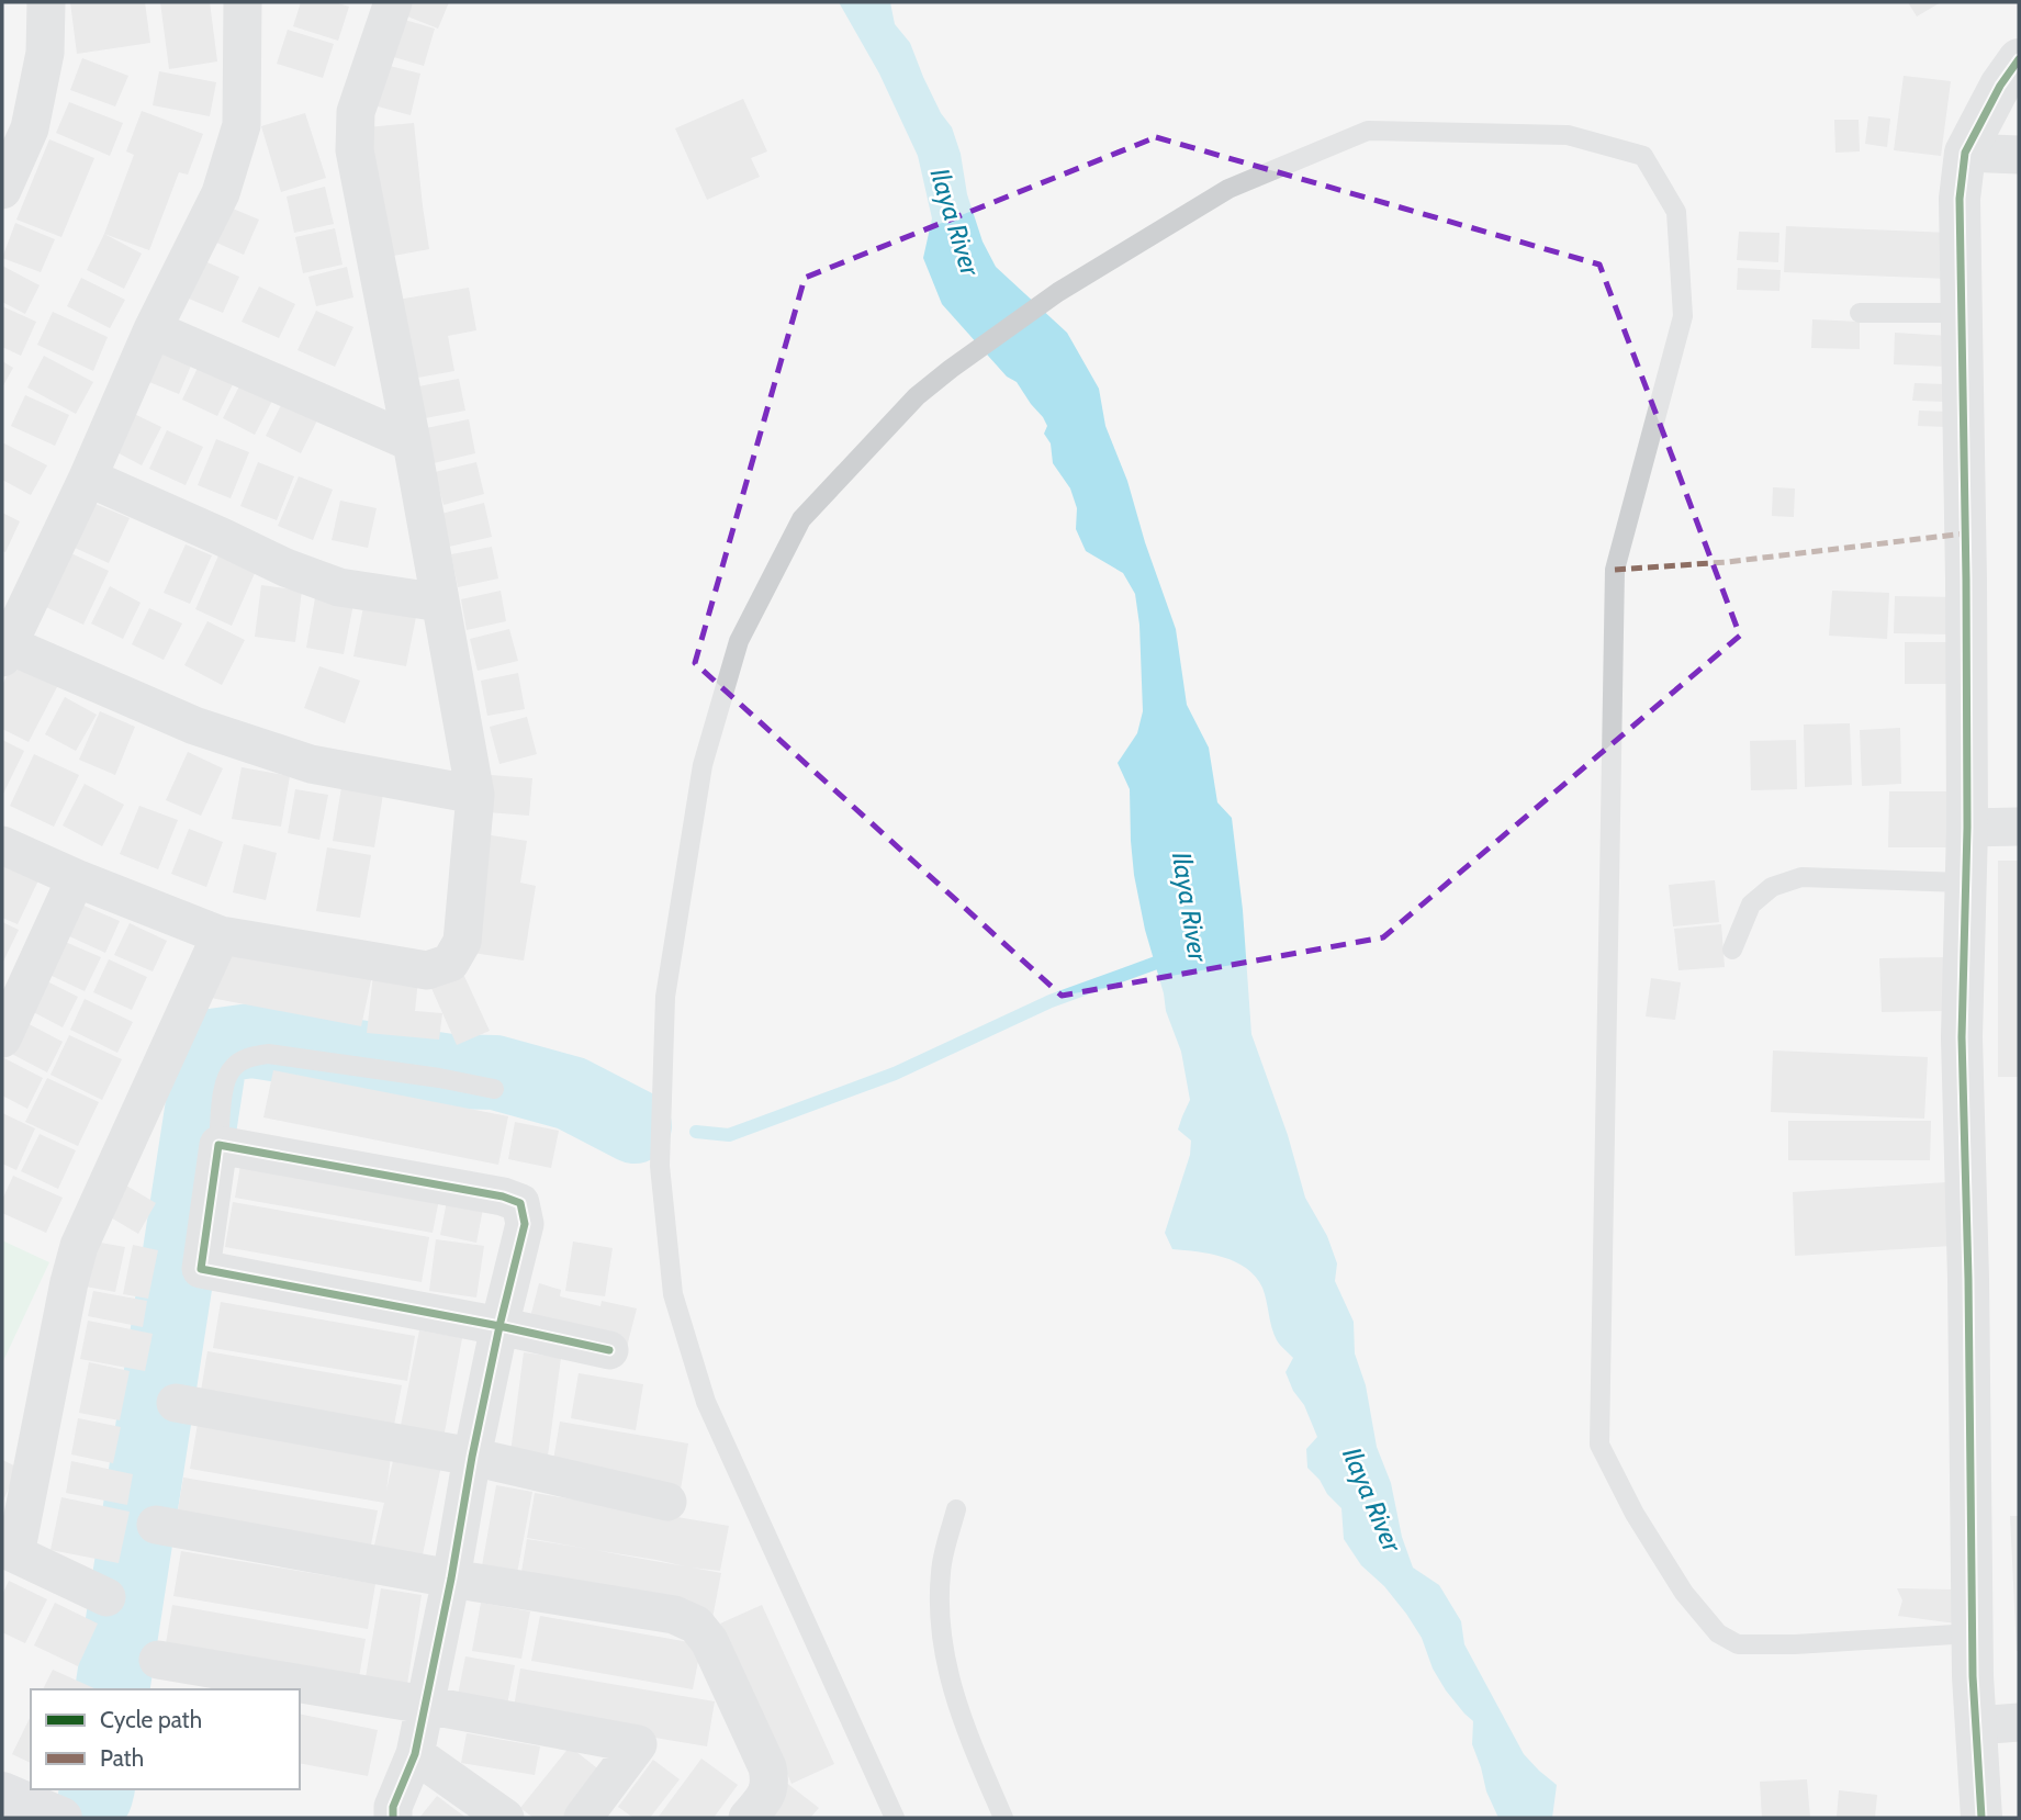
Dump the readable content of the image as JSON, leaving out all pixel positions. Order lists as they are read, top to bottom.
{
  "water": ["Ilaya River"],
  "legend": ["Cycle path", "Path"]
}
